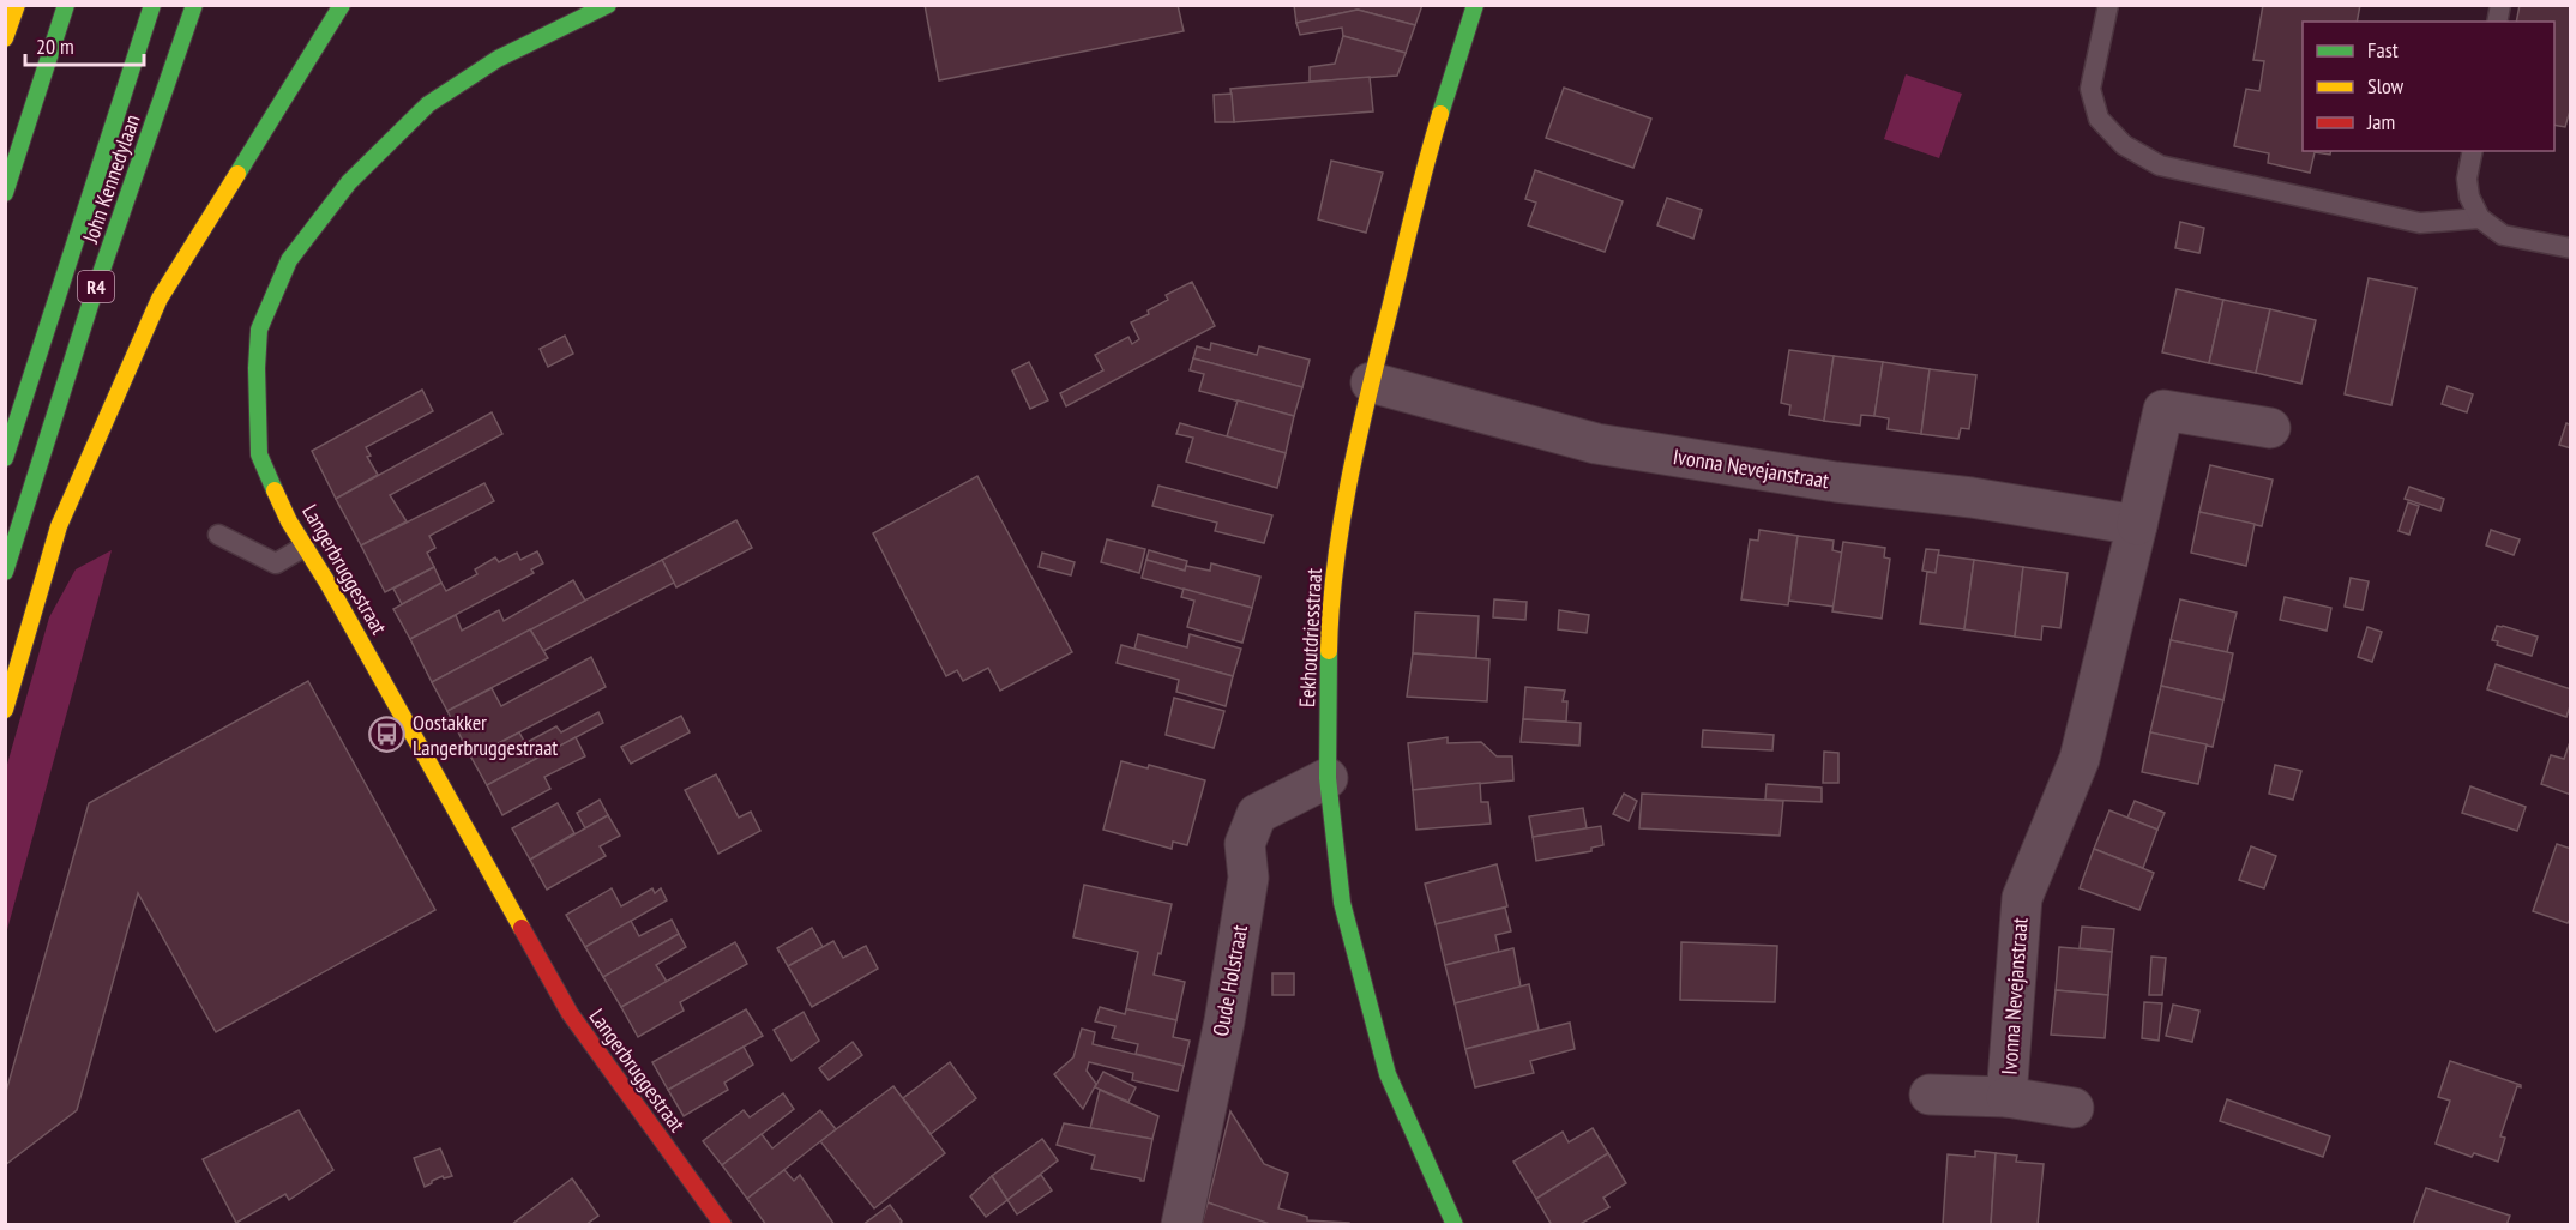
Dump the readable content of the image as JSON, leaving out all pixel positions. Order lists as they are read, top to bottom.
{
  "streets": {
    "main road": [
      "John Kennedylaan",
      "R4",
      "Langerbruggestraat",
      "Eekhoutdriesstraat"
    ],
    "street": ["Ivonna Nevejanstraat", "Oude Holstraat"]
  },
  "crossings": [
    ["Ivonna Nevejanstraat", "Eekhoutdriesstraat"],
    ["Eekhoutdriesstraat", "Oude Holstraat"]
  ],
  "places": {
    "bus stop": ["Oostakker Langerbruggestraat"]
  },
  "legend": ["Fast", "Slow", "Jam"],
  "scale_bar": "20 m"
}
